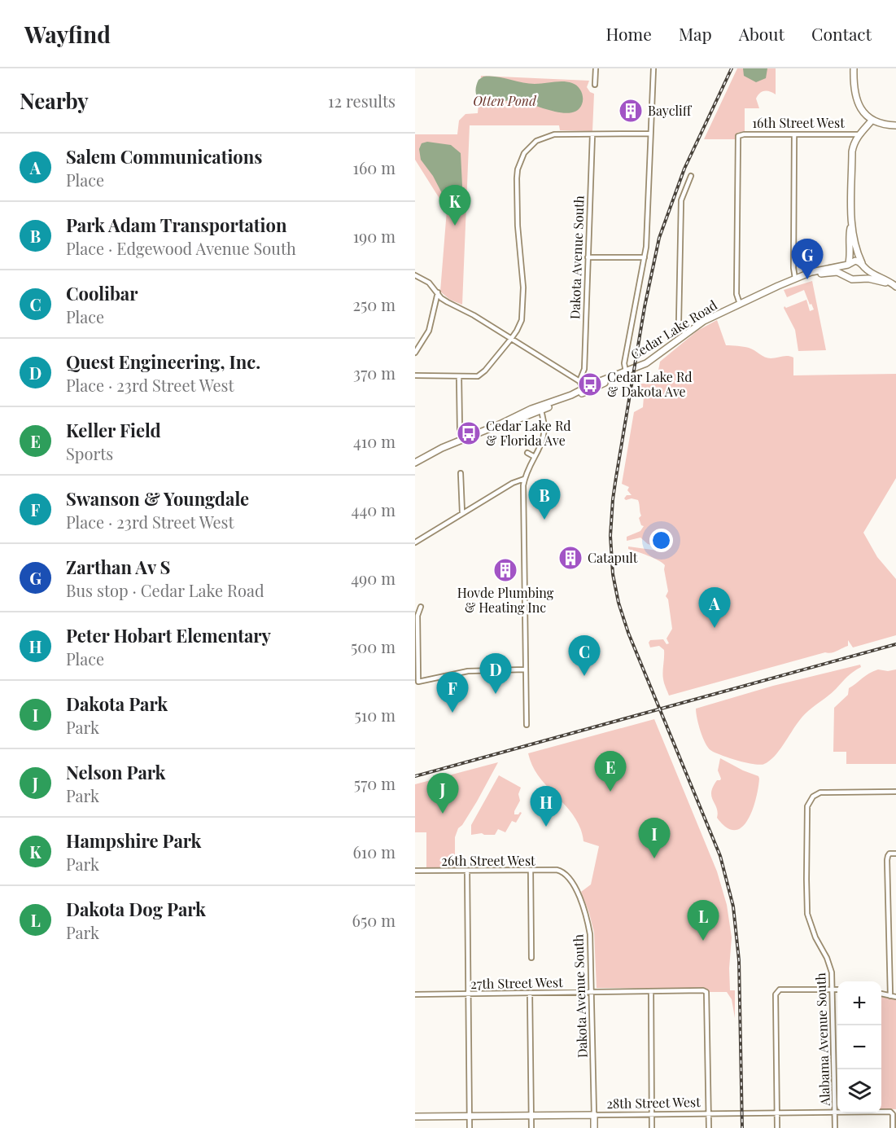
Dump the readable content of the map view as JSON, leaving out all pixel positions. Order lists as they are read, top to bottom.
{
  "streets": {
    "street": [
      "16th Street West",
      "Dakota Avenue South",
      "Cedar Lake Road",
      "26th Street West",
      "27th Street West",
      "Alabama Avenue South",
      "28th Street West"
    ]
  },
  "crossings": [
    ["16th Street West", "Cedar Lake Road"],
    ["Dakota Avenue South", "26th Street West"],
    ["Dakota Avenue South", "27th Street West"],
    ["Dakota Avenue South", "28th Street West"],
    ["27th Street West", "28th Street West"],
    ["Alabama Avenue South", "28th Street West"]
  ],
  "parks": ["Otten Pond"],
  "places": {
    "building": ["Baycliff", "Catapult", "Hovde Plumbing & Heating Inc"],
    "bus stop": ["Cedar Lake Rd & Dakota Ave", "Cedar Lake Rd & Florida Ave"]
  },
  "page": {
    "header": "Wayfind",
    "nav": [
      "Home",
      "Map",
      "About",
      "Contact"
    ],
    "heading": ["Nearby", "12 results"],
    "list": [
      {
        "mark": "A",
        "name": "Salem Communications",
        "note": "Place",
        "value": "160 m"
      },
      {
        "mark": "B",
        "name": "Park Adam Transportation",
        "note": "Place · Edgewood Avenue South",
        "value": "190 m"
      },
      {
        "mark": "C",
        "name": "Coolibar",
        "note": "Place",
        "value": "250 m"
      },
      {
        "mark": "D",
        "name": "Quest Engineering, Inc.",
        "note": "Place · 23rd Street West",
        "value": "370 m"
      },
      {
        "mark": "E",
        "name": "Keller Field",
        "note": "Sports",
        "value": "410 m"
      },
      {
        "mark": "F",
        "name": "Swanson & Youngdale",
        "note": "Place · 23rd Street West",
        "value": "440 m"
      },
      {
        "mark": "G",
        "name": "Zarthan Av S",
        "note": "Bus stop · Cedar Lake Road",
        "value": "490 m"
      },
      {
        "mark": "H",
        "name": "Peter Hobart Elementary",
        "note": "Place",
        "value": "500 m"
      },
      {
        "mark": "I",
        "name": "Dakota Park",
        "note": "Park",
        "value": "510 m"
      },
      {
        "mark": "J",
        "name": "Nelson Park",
        "note": "Park",
        "value": "570 m"
      },
      {
        "mark": "K",
        "name": "Hampshire Park",
        "note": "Park",
        "value": "610 m"
      },
      {
        "mark": "L",
        "name": "Dakota Dog Park",
        "note": "Park",
        "value": "650 m"
      }
    ],
    "pins": [
      "K",
      "G",
      "B",
      "A",
      "C",
      "D",
      "F",
      "E",
      "J",
      "H",
      "I",
      "L"
    ],
    "map_buttons": ["+", "−"]
  }
}
